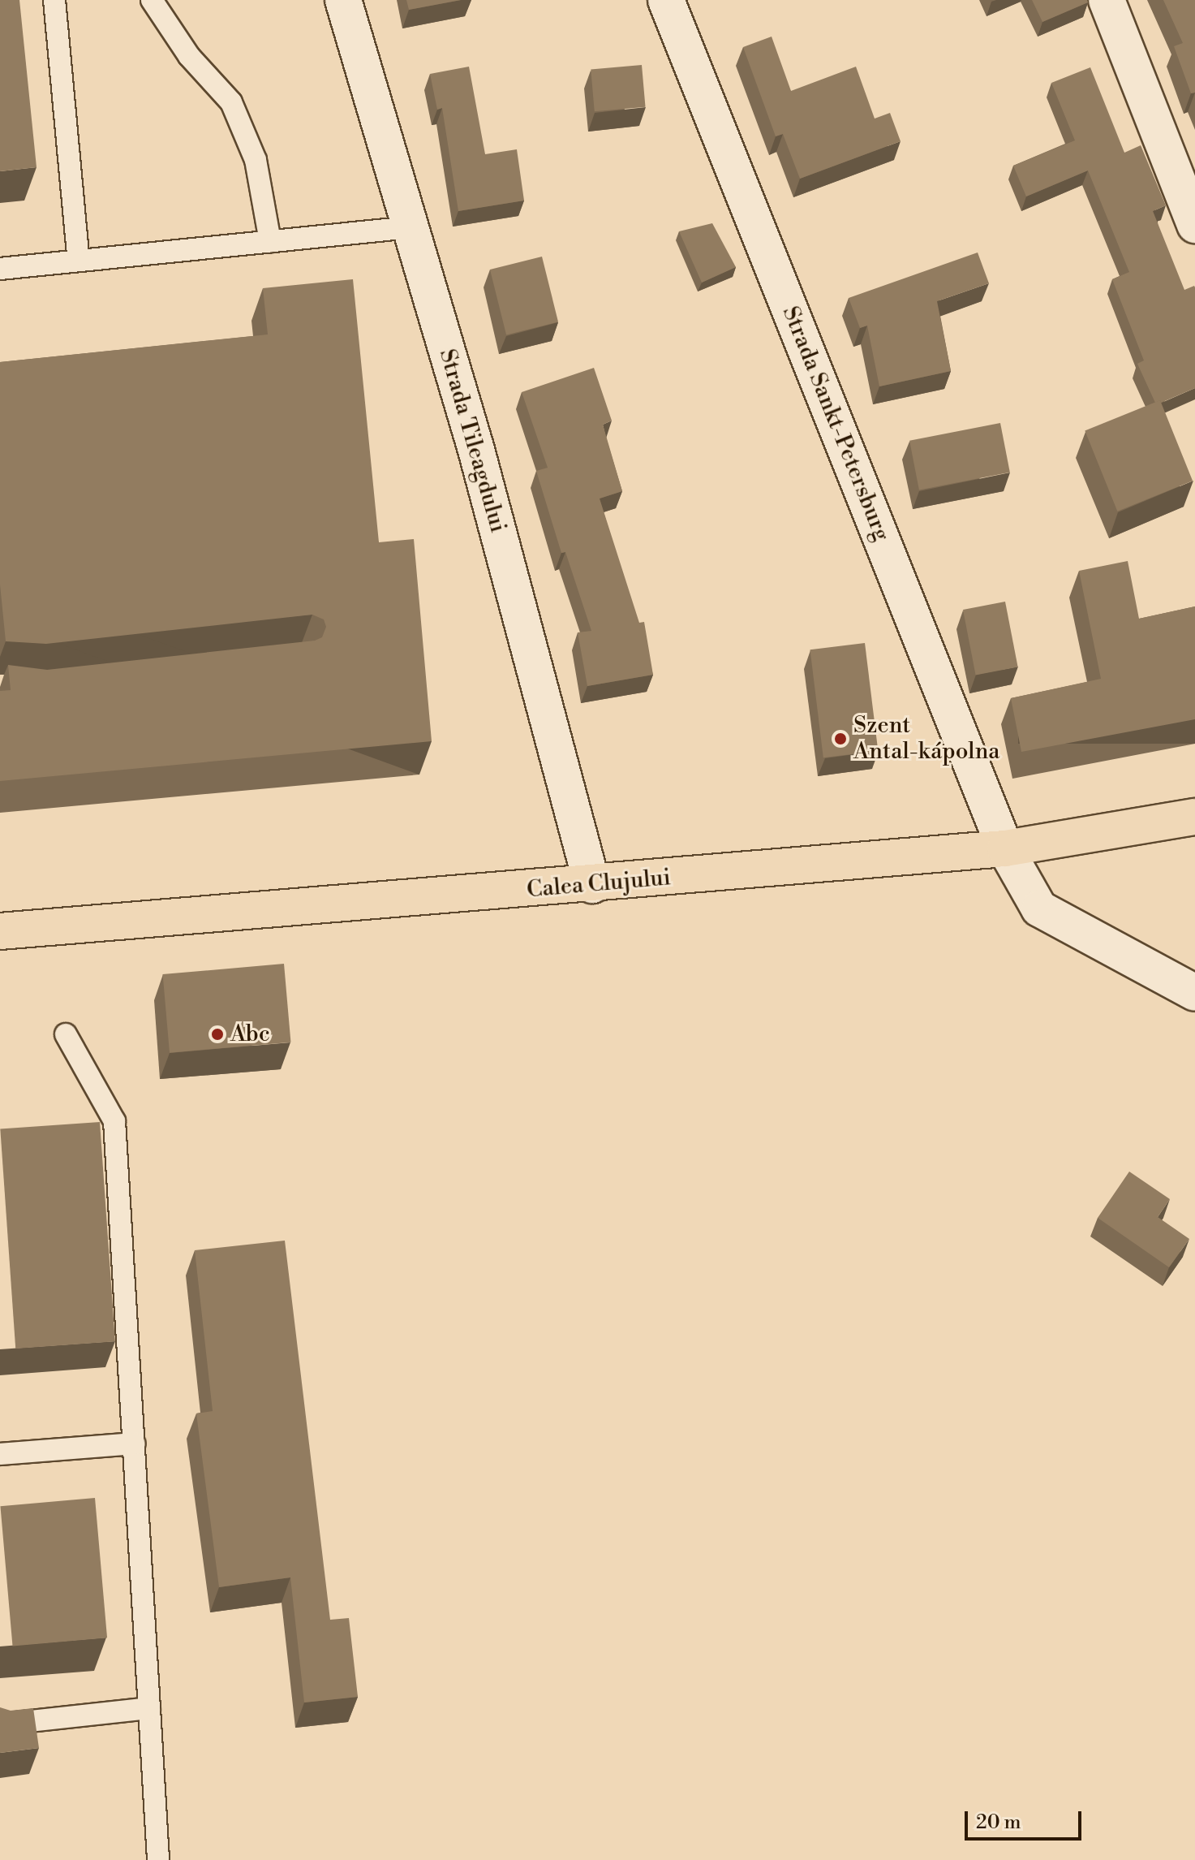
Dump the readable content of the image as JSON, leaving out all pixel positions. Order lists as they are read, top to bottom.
{
  "streets": {
    "main road": ["Calea Clujului"],
    "street": ["Strada Sankt-Petersburg", "Strada Tileagdului"]
  },
  "crossings": [
    ["Strada Sankt-Petersburg", "Calea Clujului"],
    ["Strada Tileagdului", "Calea Clujului"]
  ],
  "places": ["Szent Antal-kápolna", "Abc"],
  "scale_bar": "20 m"
}
